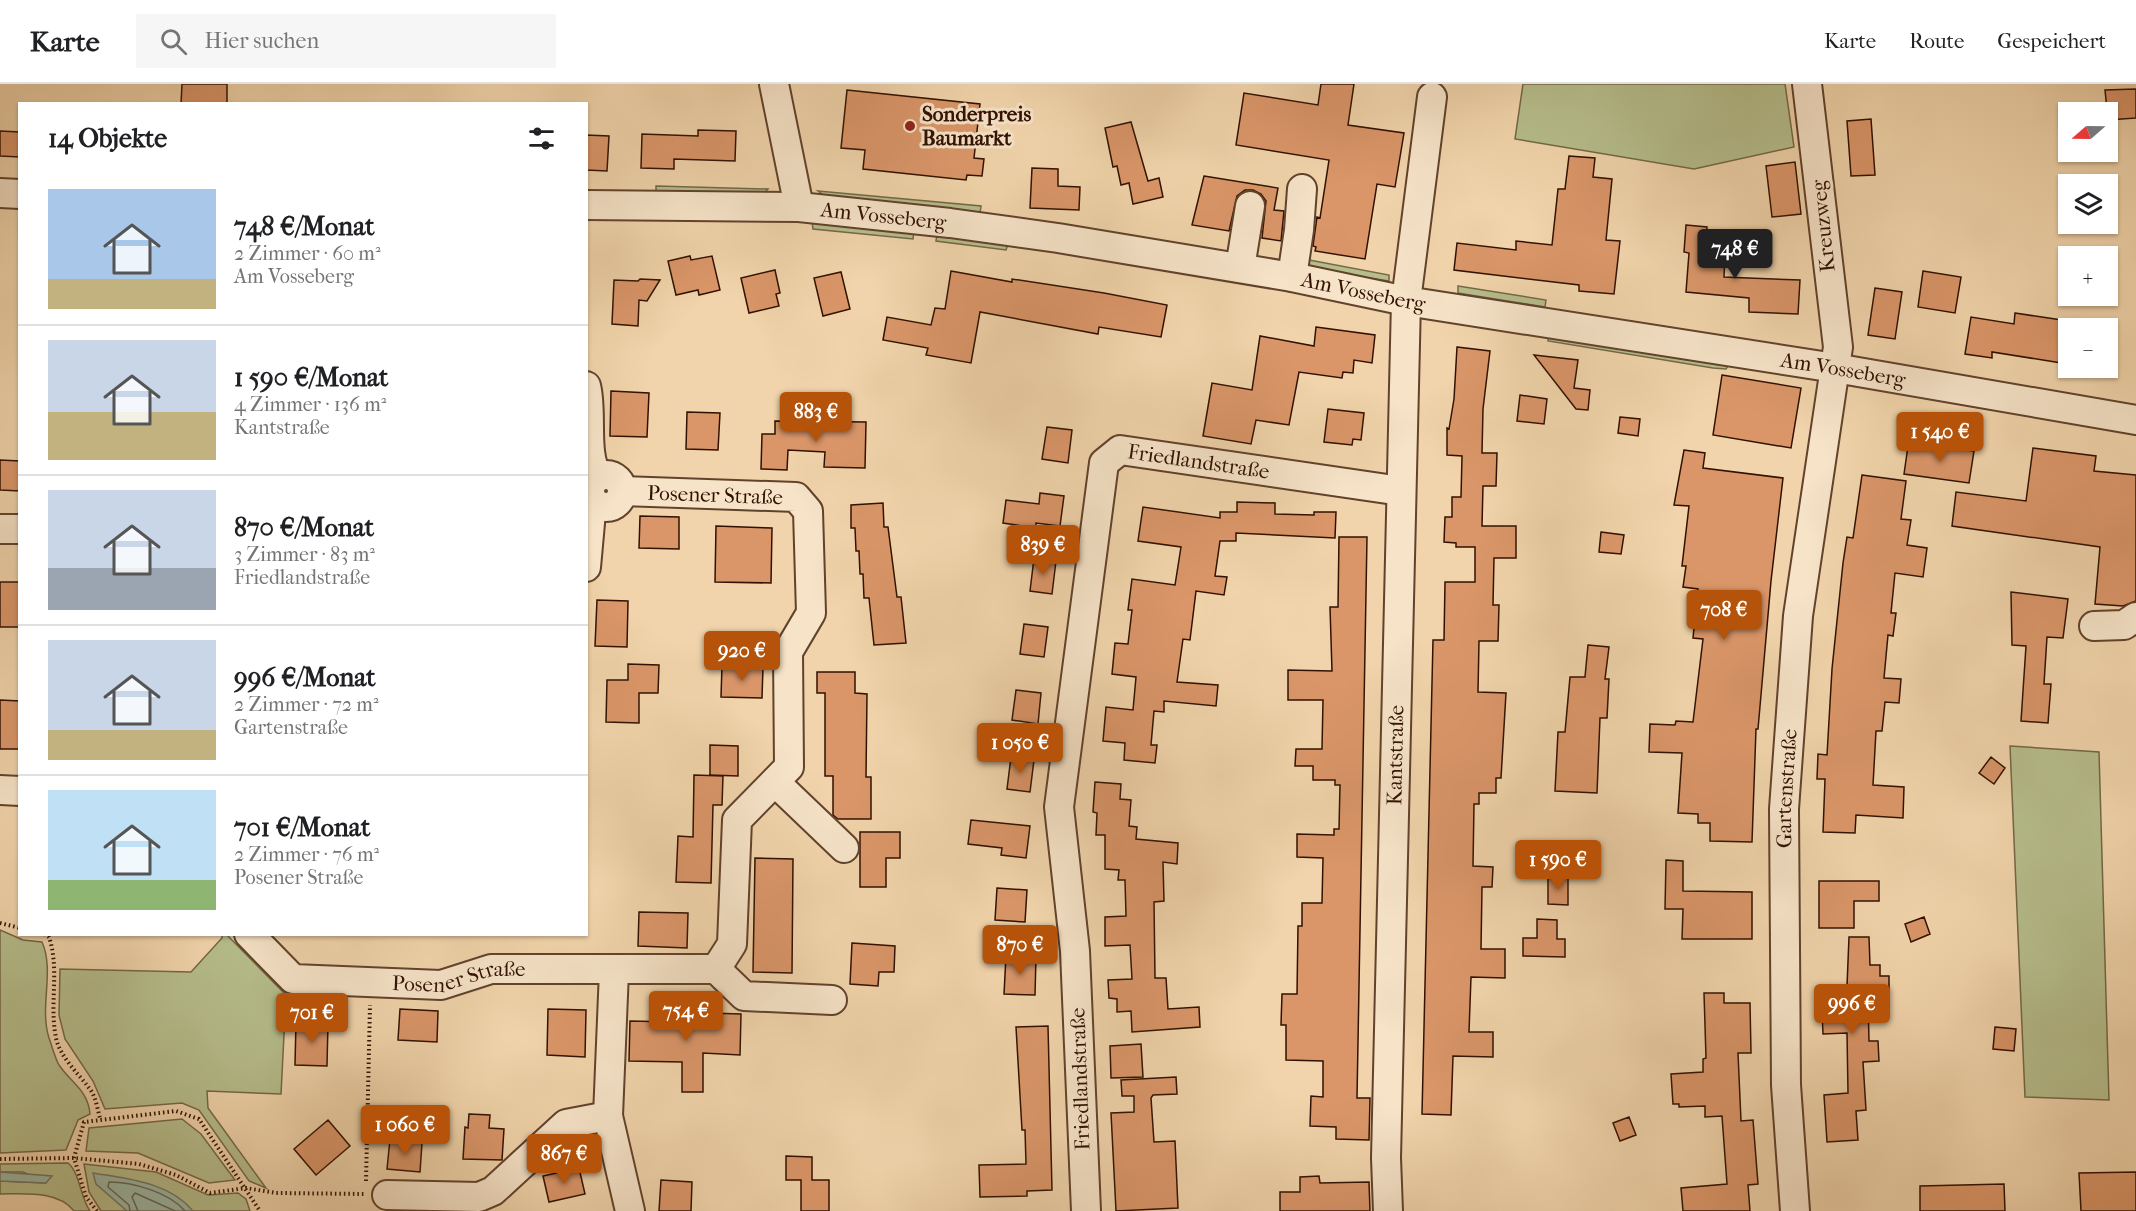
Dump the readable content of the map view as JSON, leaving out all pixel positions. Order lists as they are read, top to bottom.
{
  "streets": {
    "street": [
      "Am Vosseberg",
      "Kreuzweg",
      "Friedlandstraße",
      "Posener Straße",
      "Kantstraße",
      "Gartenstraße"
    ]
  },
  "crossings": [
    ["Am Vosseberg", "Kreuzweg"],
    ["Am Vosseberg", "Kantstraße"],
    ["Am Vosseberg", "Gartenstraße"],
    ["Kreuzweg", "Gartenstraße"],
    ["Friedlandstraße", "Kantstraße"]
  ],
  "places": ["Sonderpreis Baumarkt"],
  "north": "left",
  "page": {
    "header": "Karte",
    "search": "Hier suchen",
    "nav": ["Karte", "Route", "Gespeichert"],
    "map_buttons": ["+", "−"],
    "heading": "14 Objekte",
    "list": [
      {
        "name": "748 €/Monat",
        "note": "2 Zimmer · 60 m² · Am Vosseberg"
      },
      {
        "name": "1 590 €/Monat",
        "note": "4 Zimmer · 136 m² · Kantstraße"
      },
      {
        "name": "870 €/Monat",
        "note": "3 Zimmer · 83 m² · Friedlandstraße"
      },
      {
        "name": "996 €/Monat",
        "note": "2 Zimmer · 72 m² · Gartenstraße"
      },
      {
        "name": "701 €/Monat",
        "note": "2 Zimmer · 76 m² · Posener Straße"
      }
    ],
    "price": [
      "748 €",
      "883 €",
      "1 540 €",
      "839 €",
      "708 €",
      "920 €",
      "1 050 €",
      "1 590 €",
      "870 €",
      "996 €",
      "754 €",
      "701 €",
      "1 060 €",
      "867 €"
    ]
  }
}
